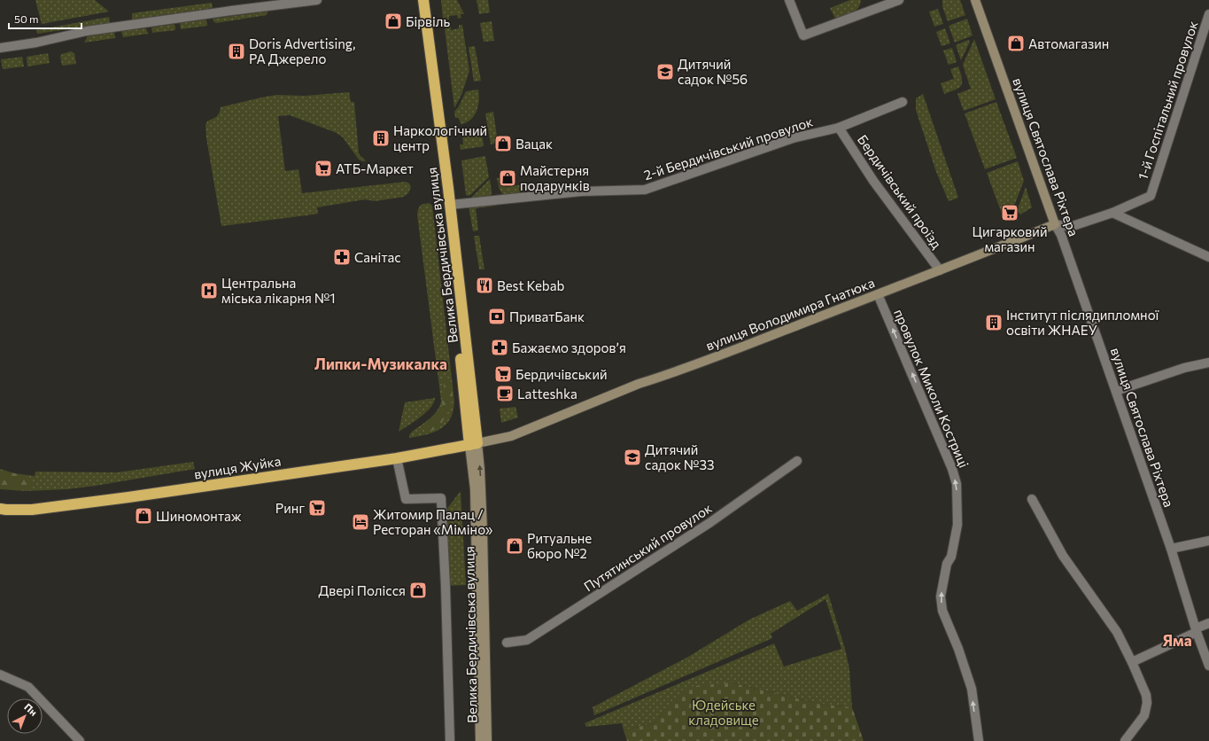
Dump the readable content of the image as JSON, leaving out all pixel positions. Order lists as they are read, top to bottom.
{
  "streets": {
    "highway": ["Велика Бердичівська вулиця", "вулиця Жуйка"],
    "main road": ["вулиця Святослава Ріхтера", "вулиця Володимира Гнатюка"],
    "street": [
      "1-й Госпітальний провулок",
      "2-й Бердичівський провулок",
      "Бердичівський проїзд",
      "провулок Миколи Костриці",
      "Путятинський провулок"
    ]
  },
  "crossings": [
    ["1-й Госпітальний провулок", "вулиця Володимира Гнатюка"],
    ["2-й Бердичівський провулок", "Бердичівський проїзд"],
    ["2-й Бердичівський провулок", "Велика Бердичівська вулиця"],
    ["вулиця Святослава Ріхтера", "вулиця Володимира Гнатюка"],
    ["Бердичівський проїзд", "вулиця Володимира Гнатюка"],
    ["Велика Бердичівська вулиця", "вулиця Володимира Гнатюка"],
    ["Велика Бердичівська вулиця", "вулиця Жуйка"],
    ["вулиця Володимира Гнатюка", "провулок Миколи Костриці"],
    ["вулиця Володимира Гнатюка", "вулиця Жуйка"]
  ],
  "one_way": ["провулок Миколи Костриці"],
  "districts": ["Липки-Музикалка", "Яма"],
  "parks": ["Юдейське кладовище"],
  "places": {
    "shop": [
      "Бірвіль",
      "Автомагазин",
      "Вацак",
      "Майстерня подарунків",
      "Шиномонтаж",
      "Ритуальне бюро №2",
      "Двері Полісся"
    ],
    "building": ["Doris Advertising, РА Джерело", "Наркологічний центр", "Інститут післядипломної освіти ЖНАЕУ"],
    "school or university": ["Дитячий садок №56", "Дитячий садок №33"],
    "supermarket": [
      "АТБ-Маркет",
      "Цигарковий магазин",
      "Бердичівський",
      "Ринг"
    ],
    "pharmacy": ["Санітас", "Бажаємо здоровʼя"],
    "restaurant": ["Best Kebab"],
    "hospital": ["Центральна міська лікарня №1"],
    "bank": ["ПриватБанк"],
    "cafe": ["Latteshka"],
    "hotel": ["Житомир Палац / Ресторан «Міміно»"]
  },
  "scale_bar": "50 m",
  "north": "top right"
}
